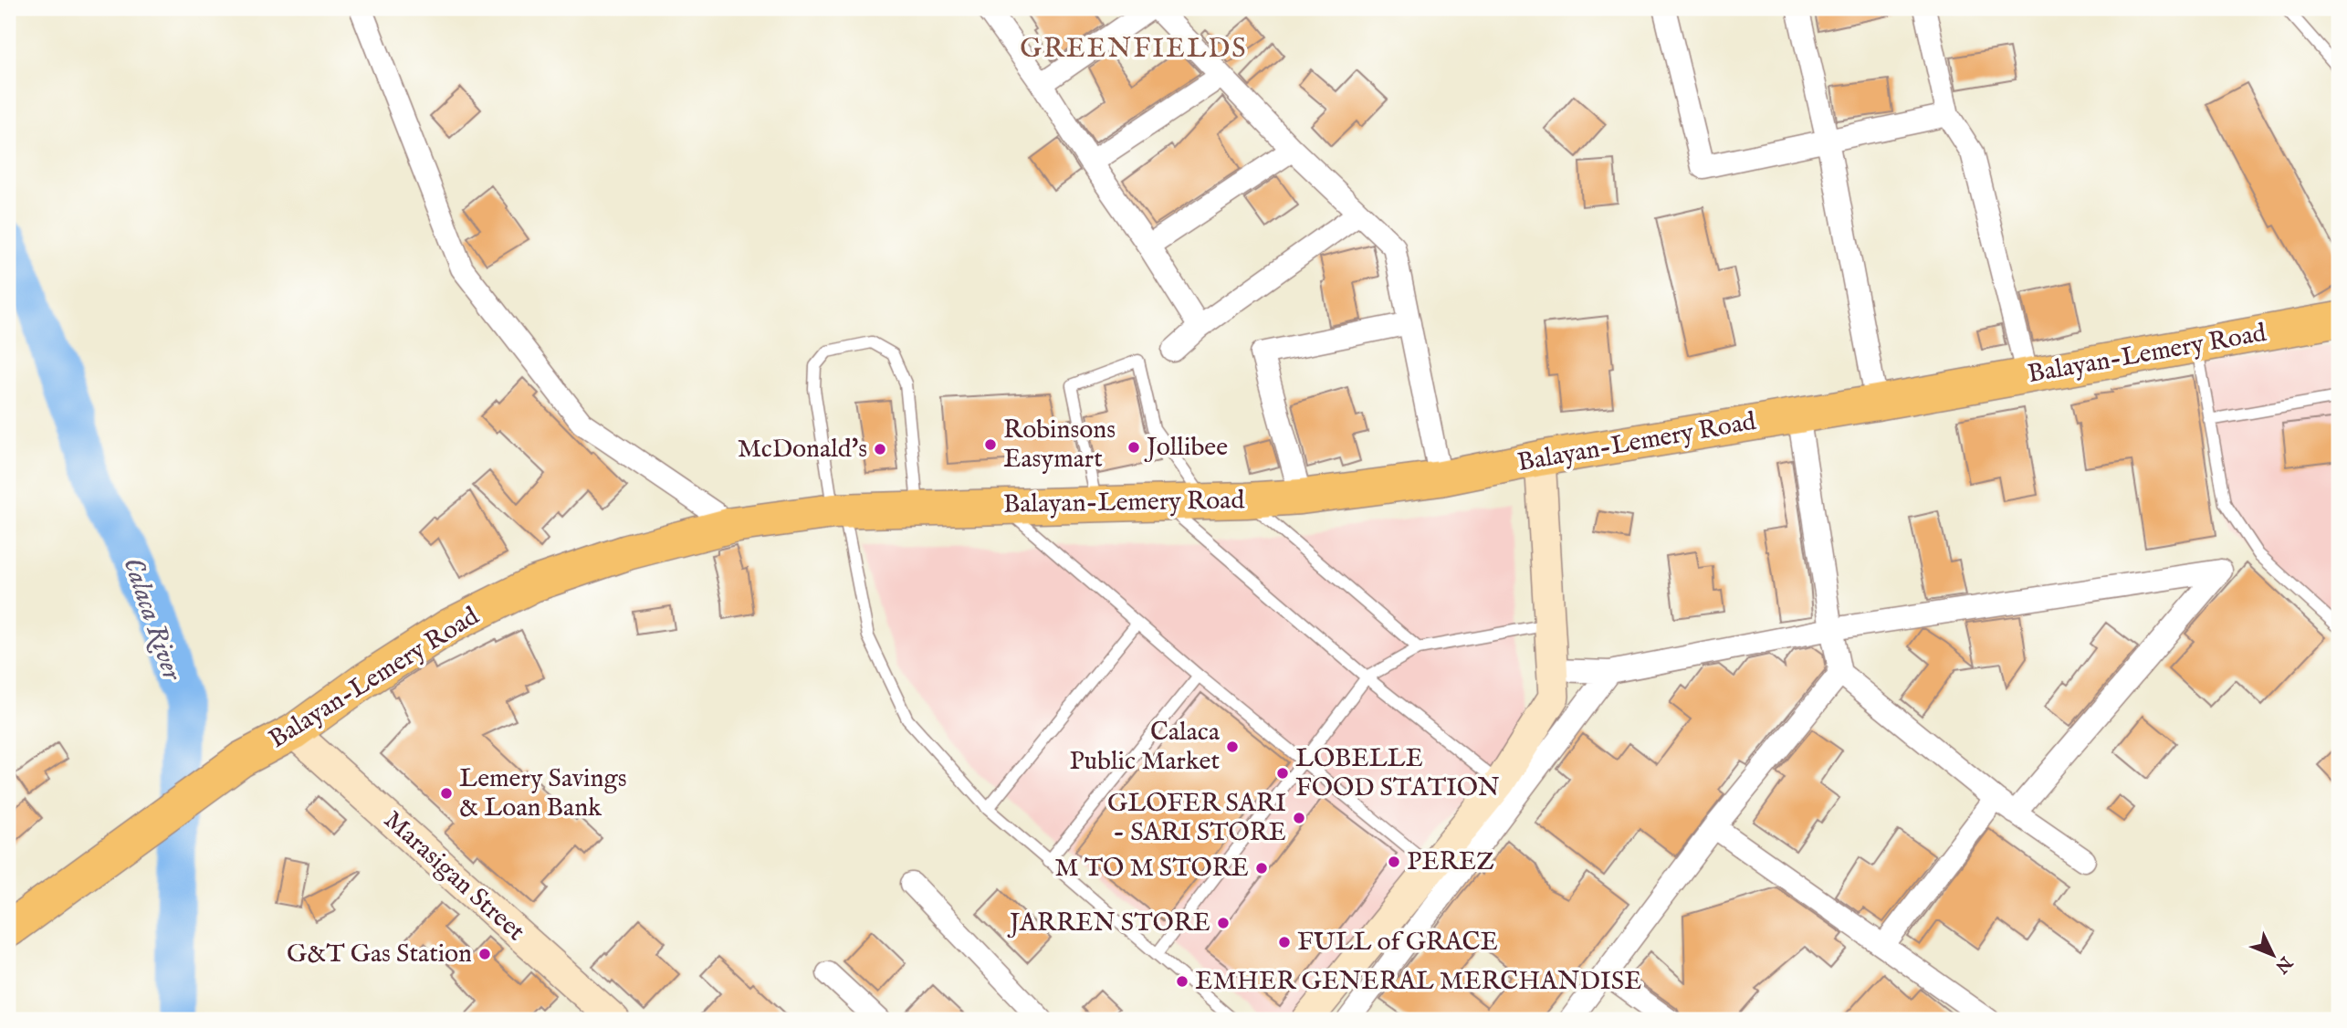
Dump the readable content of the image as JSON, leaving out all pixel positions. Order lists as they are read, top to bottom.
{
  "streets": {
    "main road": ["Balayan-Lemery Road"],
    "street": ["Marasigan Street"]
  },
  "crossings": [
    ["Balayan-Lemery Road", "Marasigan Street"]
  ],
  "districts": ["GREENFIELDS"],
  "water": ["Calaca River"],
  "places": [
    "Robinsons Easymart",
    "Jollibee",
    "McDonald's",
    "Calaca Public Market",
    "LOBELLE FOOD STATION",
    "Lemery Savings & Loan Bank",
    "GLOFER SARI - SARI STORE",
    "PEREZ",
    "M TO M STORE",
    "JARREN STORE",
    "FULL of GRACE",
    "G&T Gas Station",
    "EMHER GENERAL MERCHANDISE"
  ],
  "north": "bottom right"
}
